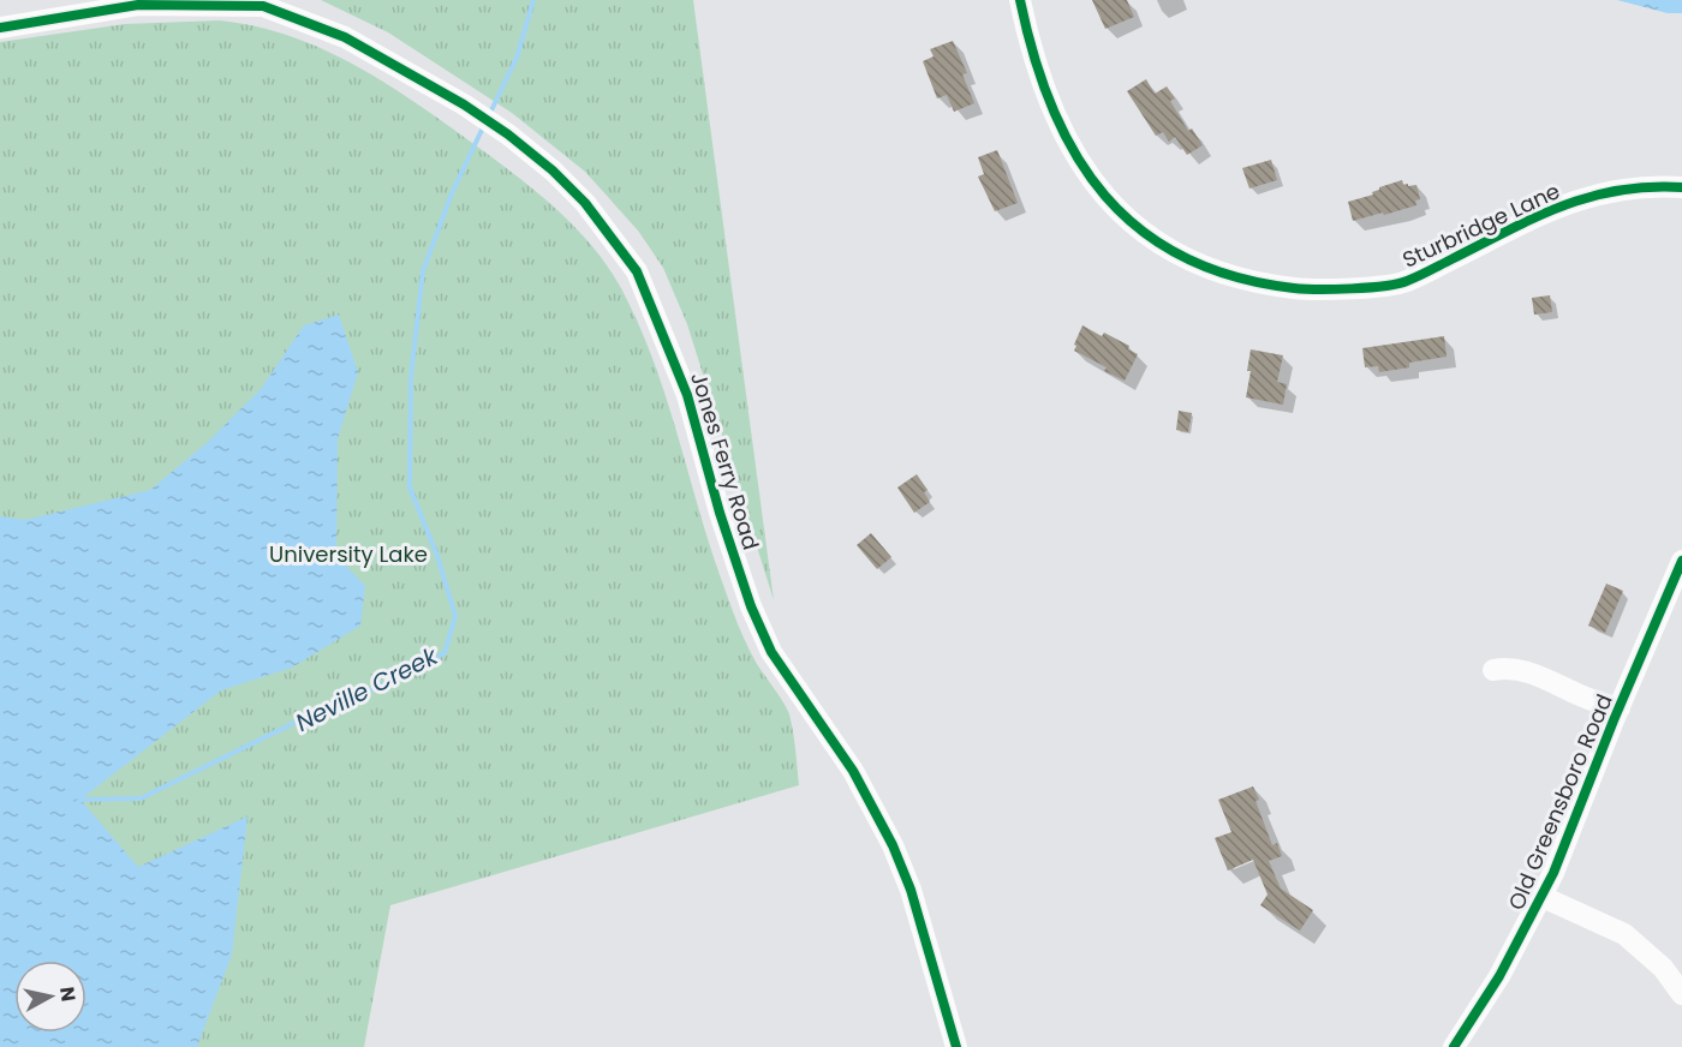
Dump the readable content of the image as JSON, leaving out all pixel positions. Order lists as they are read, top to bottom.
{
  "streets": {
    "street": ["Sturbridge Lane", "Jones Ferry Road", "Old Greensboro Road"]
  },
  "water": ["Neville Creek"],
  "parks": ["University Lake"],
  "north": "right"
}
